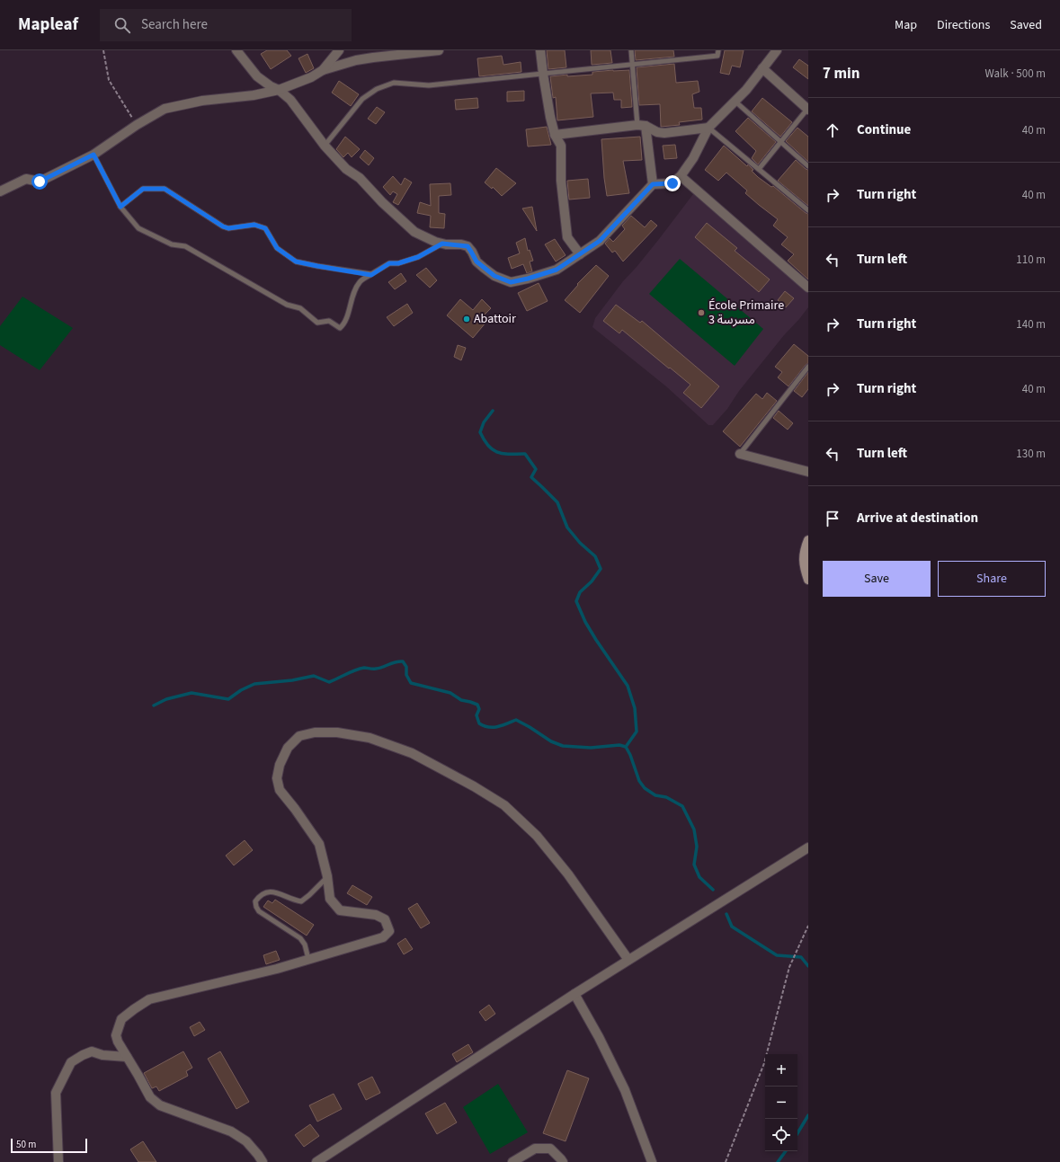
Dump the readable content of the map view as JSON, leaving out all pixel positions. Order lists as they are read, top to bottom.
{
  "places": ["École Primaire 3 مسرسة", "Abattoir"],
  "scale_bar": "50 m",
  "page": {
    "header": "Mapleaf",
    "search": "Search here",
    "nav": ["Map", "Directions", "Saved"],
    "heading": ["7 min", "Walk · 500 m"],
    "list": [
      ["Continue", "40 m"],
      ["Turn right", "40 m"],
      ["Turn left", "110 m"],
      ["Turn right", "140 m"],
      ["Turn right", "40 m"],
      ["Turn left", "130 m"],
      "Arrive at destination"
    ],
    "buttons": ["Save", "Share"],
    "map_buttons": ["+", "−"],
    "scale": "50 m"
  }
}
